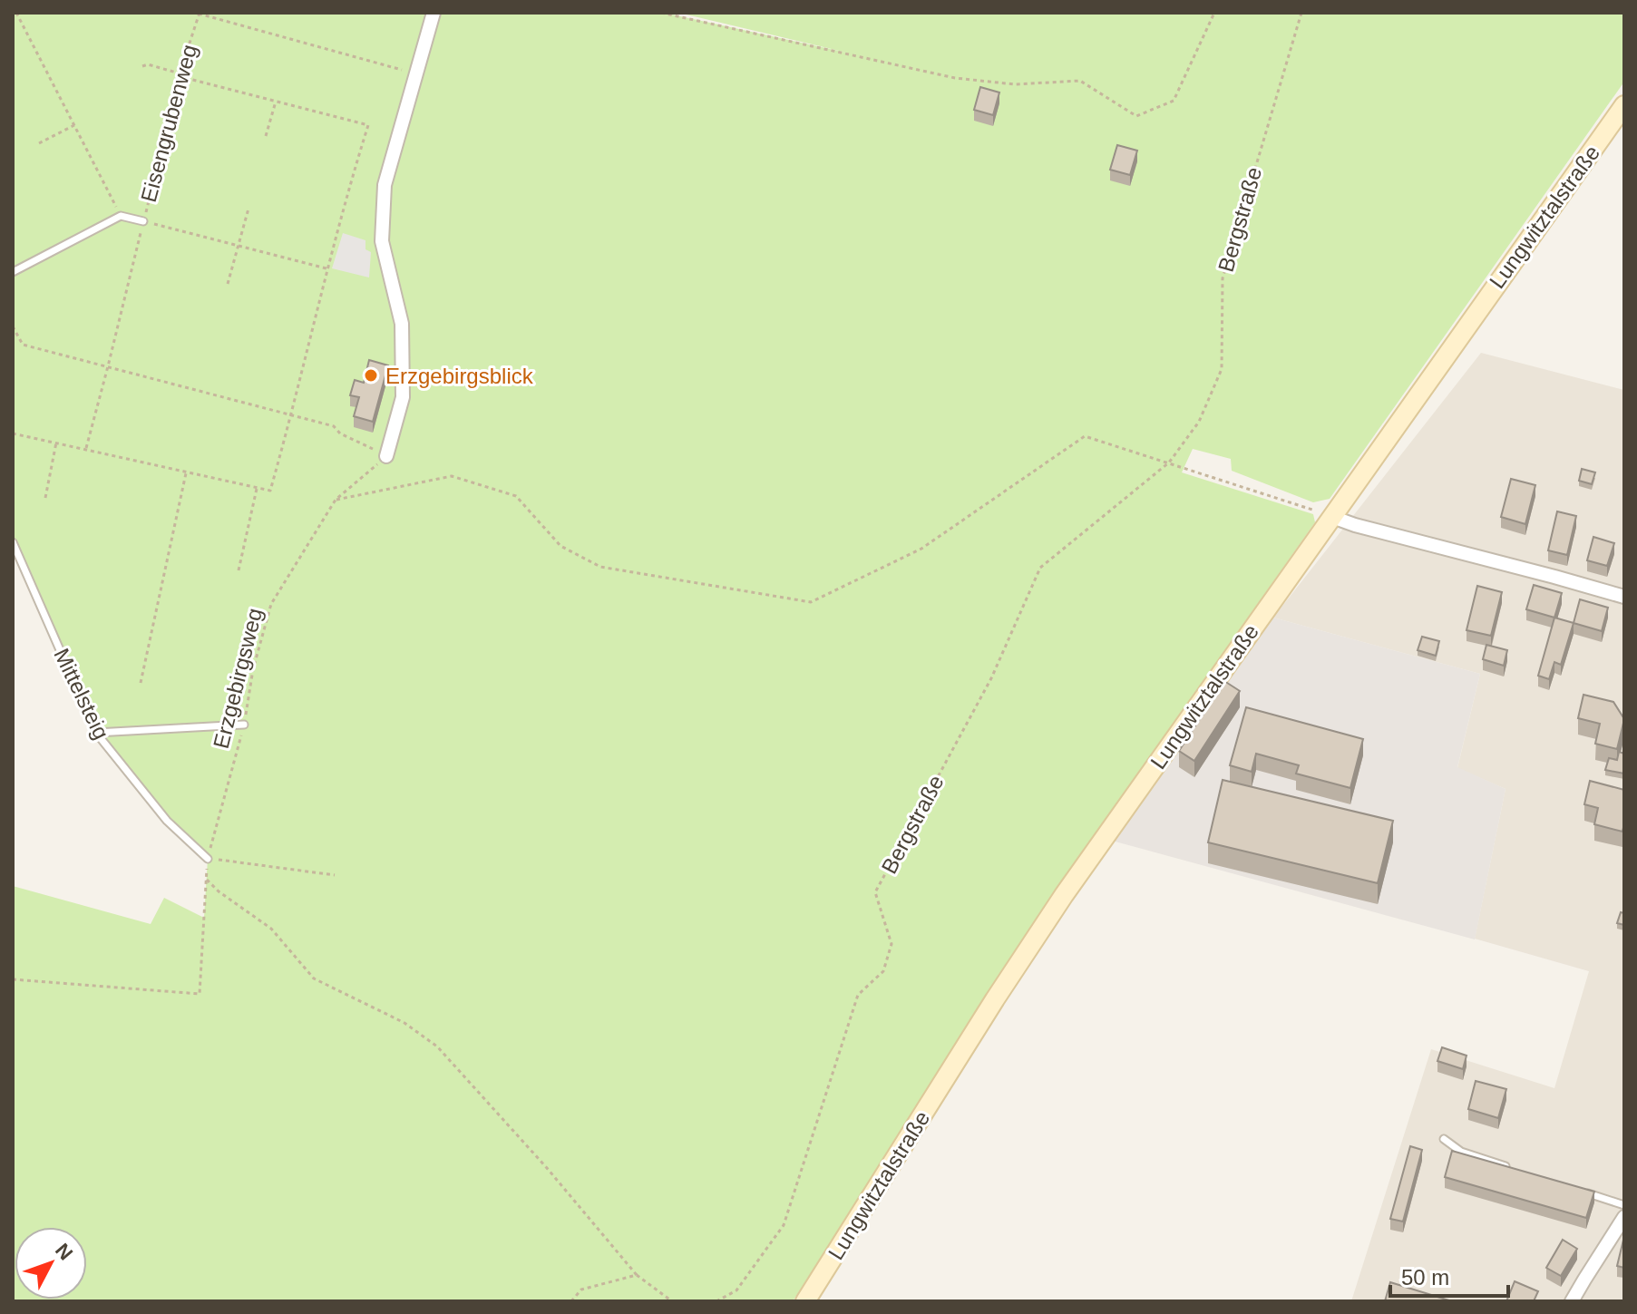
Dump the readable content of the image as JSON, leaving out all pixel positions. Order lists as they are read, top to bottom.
{
  "streets": {
    "main road": ["Lungwitztalstraße"],
    "lane": ["Eisengrubenweg", "Mittelsteig"],
    "path": ["Bergstraße", "Erzgebirgsweg"]
  },
  "crossings": [
    ["Erzgebirgsweg", "Mittelsteig"]
  ],
  "places": ["Erzgebirgsblick"],
  "scale_bar": "50 m",
  "north": "top right"
}
